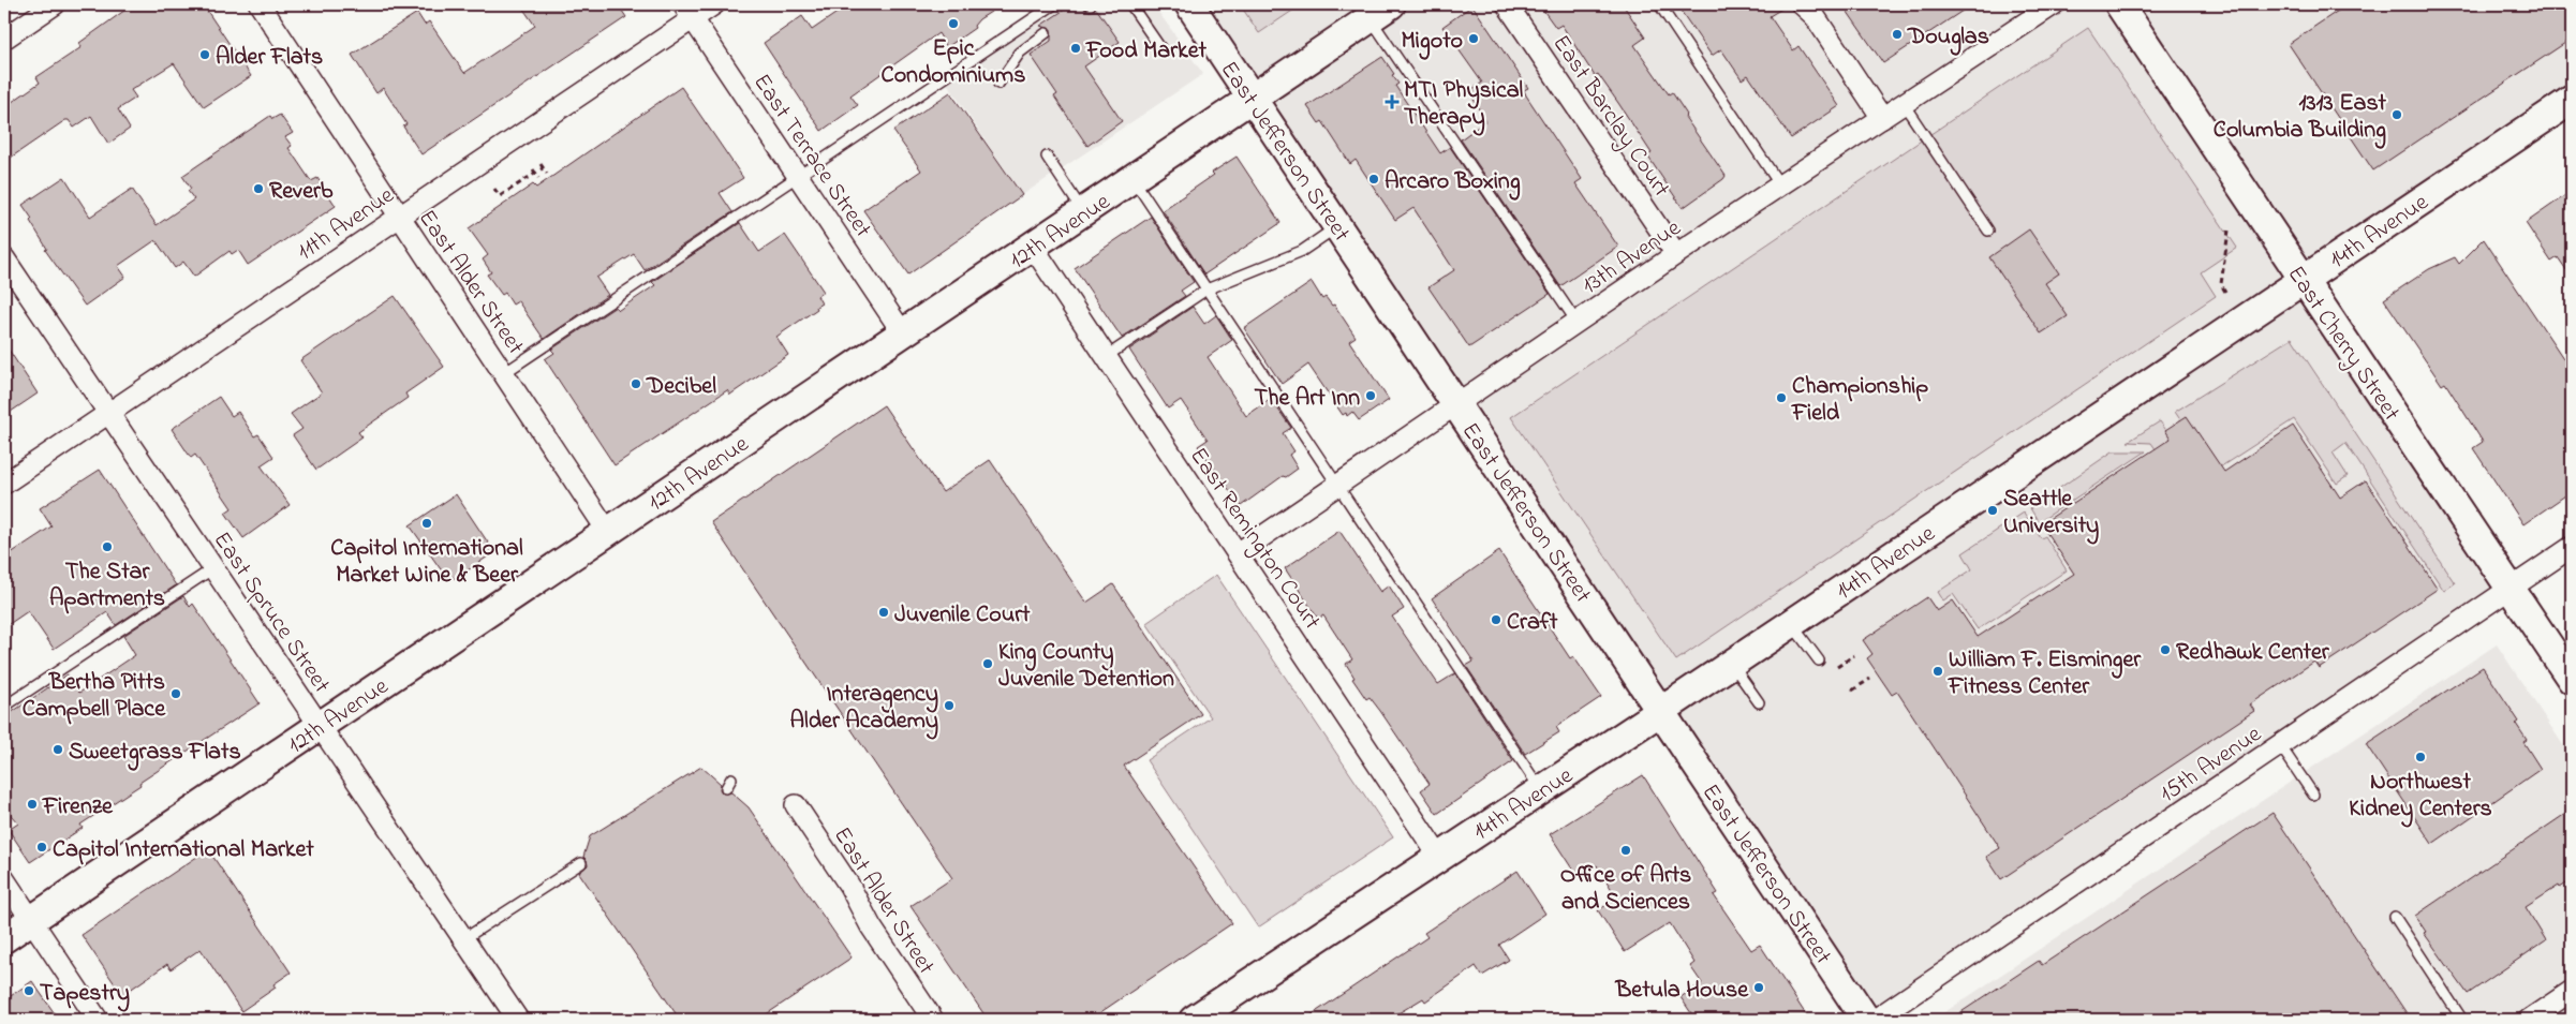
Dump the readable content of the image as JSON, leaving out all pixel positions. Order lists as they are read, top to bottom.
{
  "streets": {
    "street": [
      "East Barclay Court",
      "East Jefferson Street",
      "East Terrace Street",
      "11th Avenue",
      "12th Avenue",
      "14th Avenue",
      "13th Avenue",
      "East Alder Street",
      "East Cherry Street",
      "East Remington Court",
      "East Spruce Street",
      "15th Avenue"
    ]
  },
  "crossings": [
    ["East Barclay Court", "13th Avenue"],
    ["East Jefferson Street", "12th Avenue"],
    ["East Jefferson Street", "14th Avenue"],
    ["East Jefferson Street", "13th Avenue"],
    ["East Terrace Street", "11th Avenue"],
    ["East Terrace Street", "12th Avenue"],
    ["11th Avenue", "East Alder Street"],
    ["11th Avenue", "East Spruce Street"],
    ["12th Avenue", "East Alder Street"],
    ["12th Avenue", "East Remington Court"],
    ["12th Avenue", "East Spruce Street"],
    ["14th Avenue", "East Cherry Street"],
    ["14th Avenue", "East Remington Court"],
    ["13th Avenue", "East Remington Court"],
    ["East Cherry Street", "15th Avenue"]
  ],
  "places": {
    "other": [
      "Epic Condominiums",
      "Douglas",
      "Migoto",
      "Food Market",
      "Alder Flats",
      "1313 East Columbia Building",
      "Arcaro Boxing",
      "Reverb",
      "Decibel",
      "The Art Inn",
      "Championship Field",
      "Seattle University",
      "Capitol International Market Wine & Beer",
      "The Star Apartments",
      "Juvenile Court",
      "Craft",
      "Redhawk Center",
      "King County Juvenile Detention",
      "William F. Eisminger Fitness Center",
      "Bertha Pitts Campbell Place",
      "Interagency Alder Academy",
      "Sweetgrass Flats",
      "Northwest Kidney Centers",
      "Firenze",
      "Capitol International Market",
      "Office of Arts and Sciences",
      "Betula House",
      "Tapestry"
    ],
    "health": ["MTI Physical Therapy"]
  }
}
